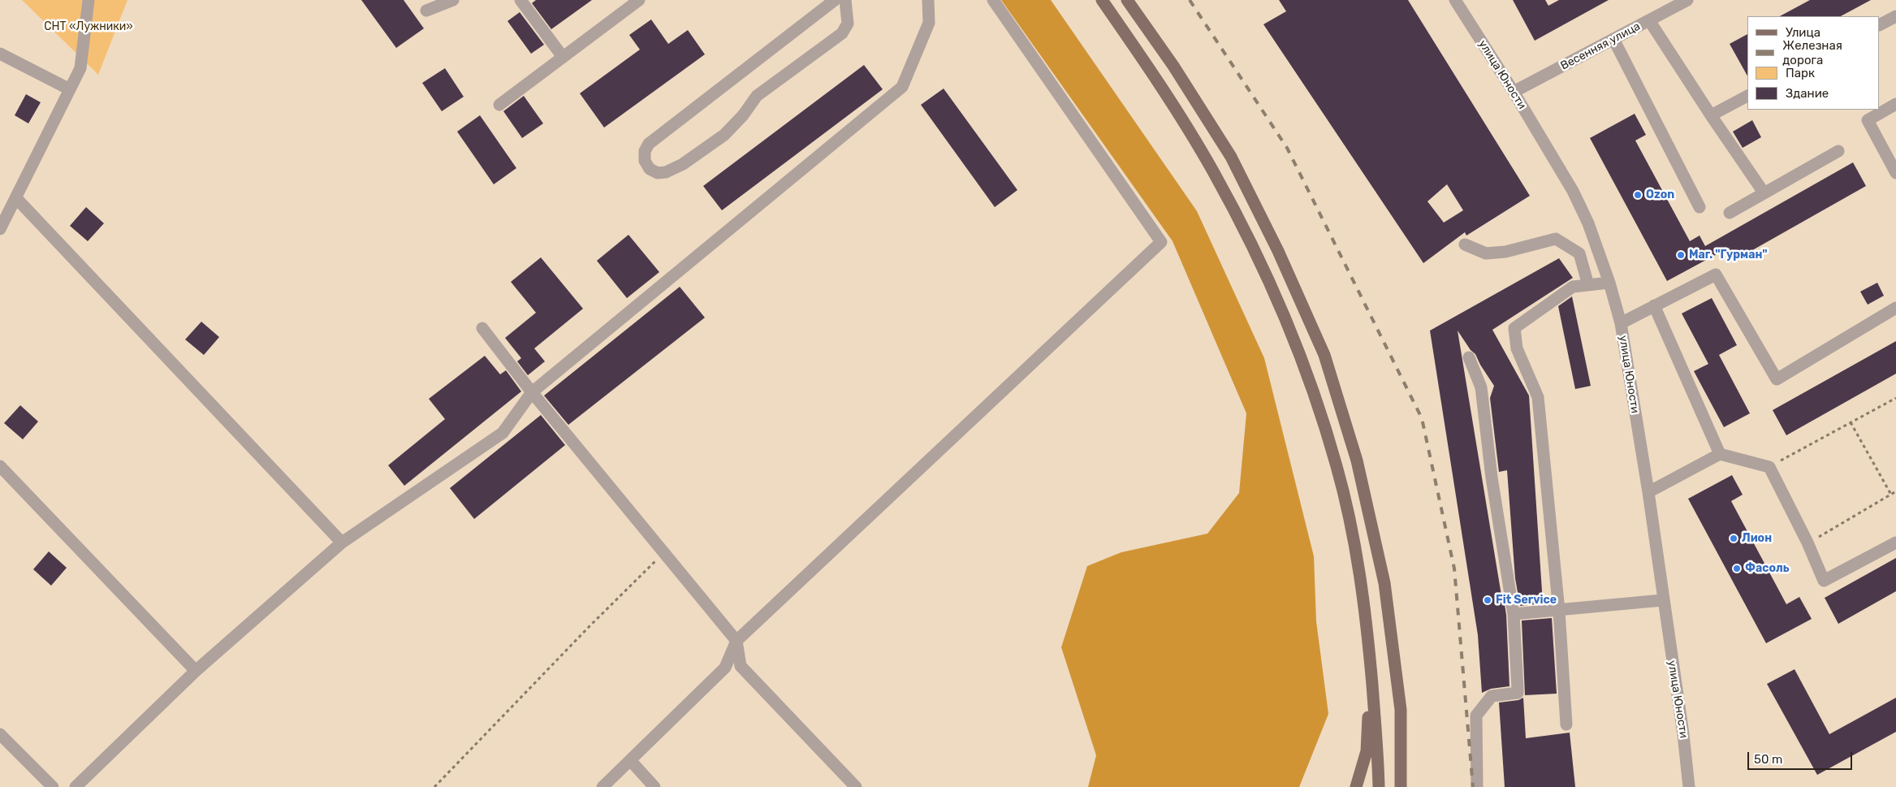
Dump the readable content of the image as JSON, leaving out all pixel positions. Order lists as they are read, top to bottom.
{
  "streets": {
    "street": ["Весенняя улица", "улица Юности"]
  },
  "crossings": [
    ["Весенняя улица", "улица Юности"]
  ],
  "parks": ["СНТ «Лужники»"],
  "places": [
    "Ozon",
    "Маг. \"Гурман\"",
    "Лион",
    "Фасоль",
    "Fit Service"
  ],
  "legend": [
    "Улица",
    "Железная дорога",
    "Парк",
    "Здание"
  ],
  "scale_bar": "50 m"
}
